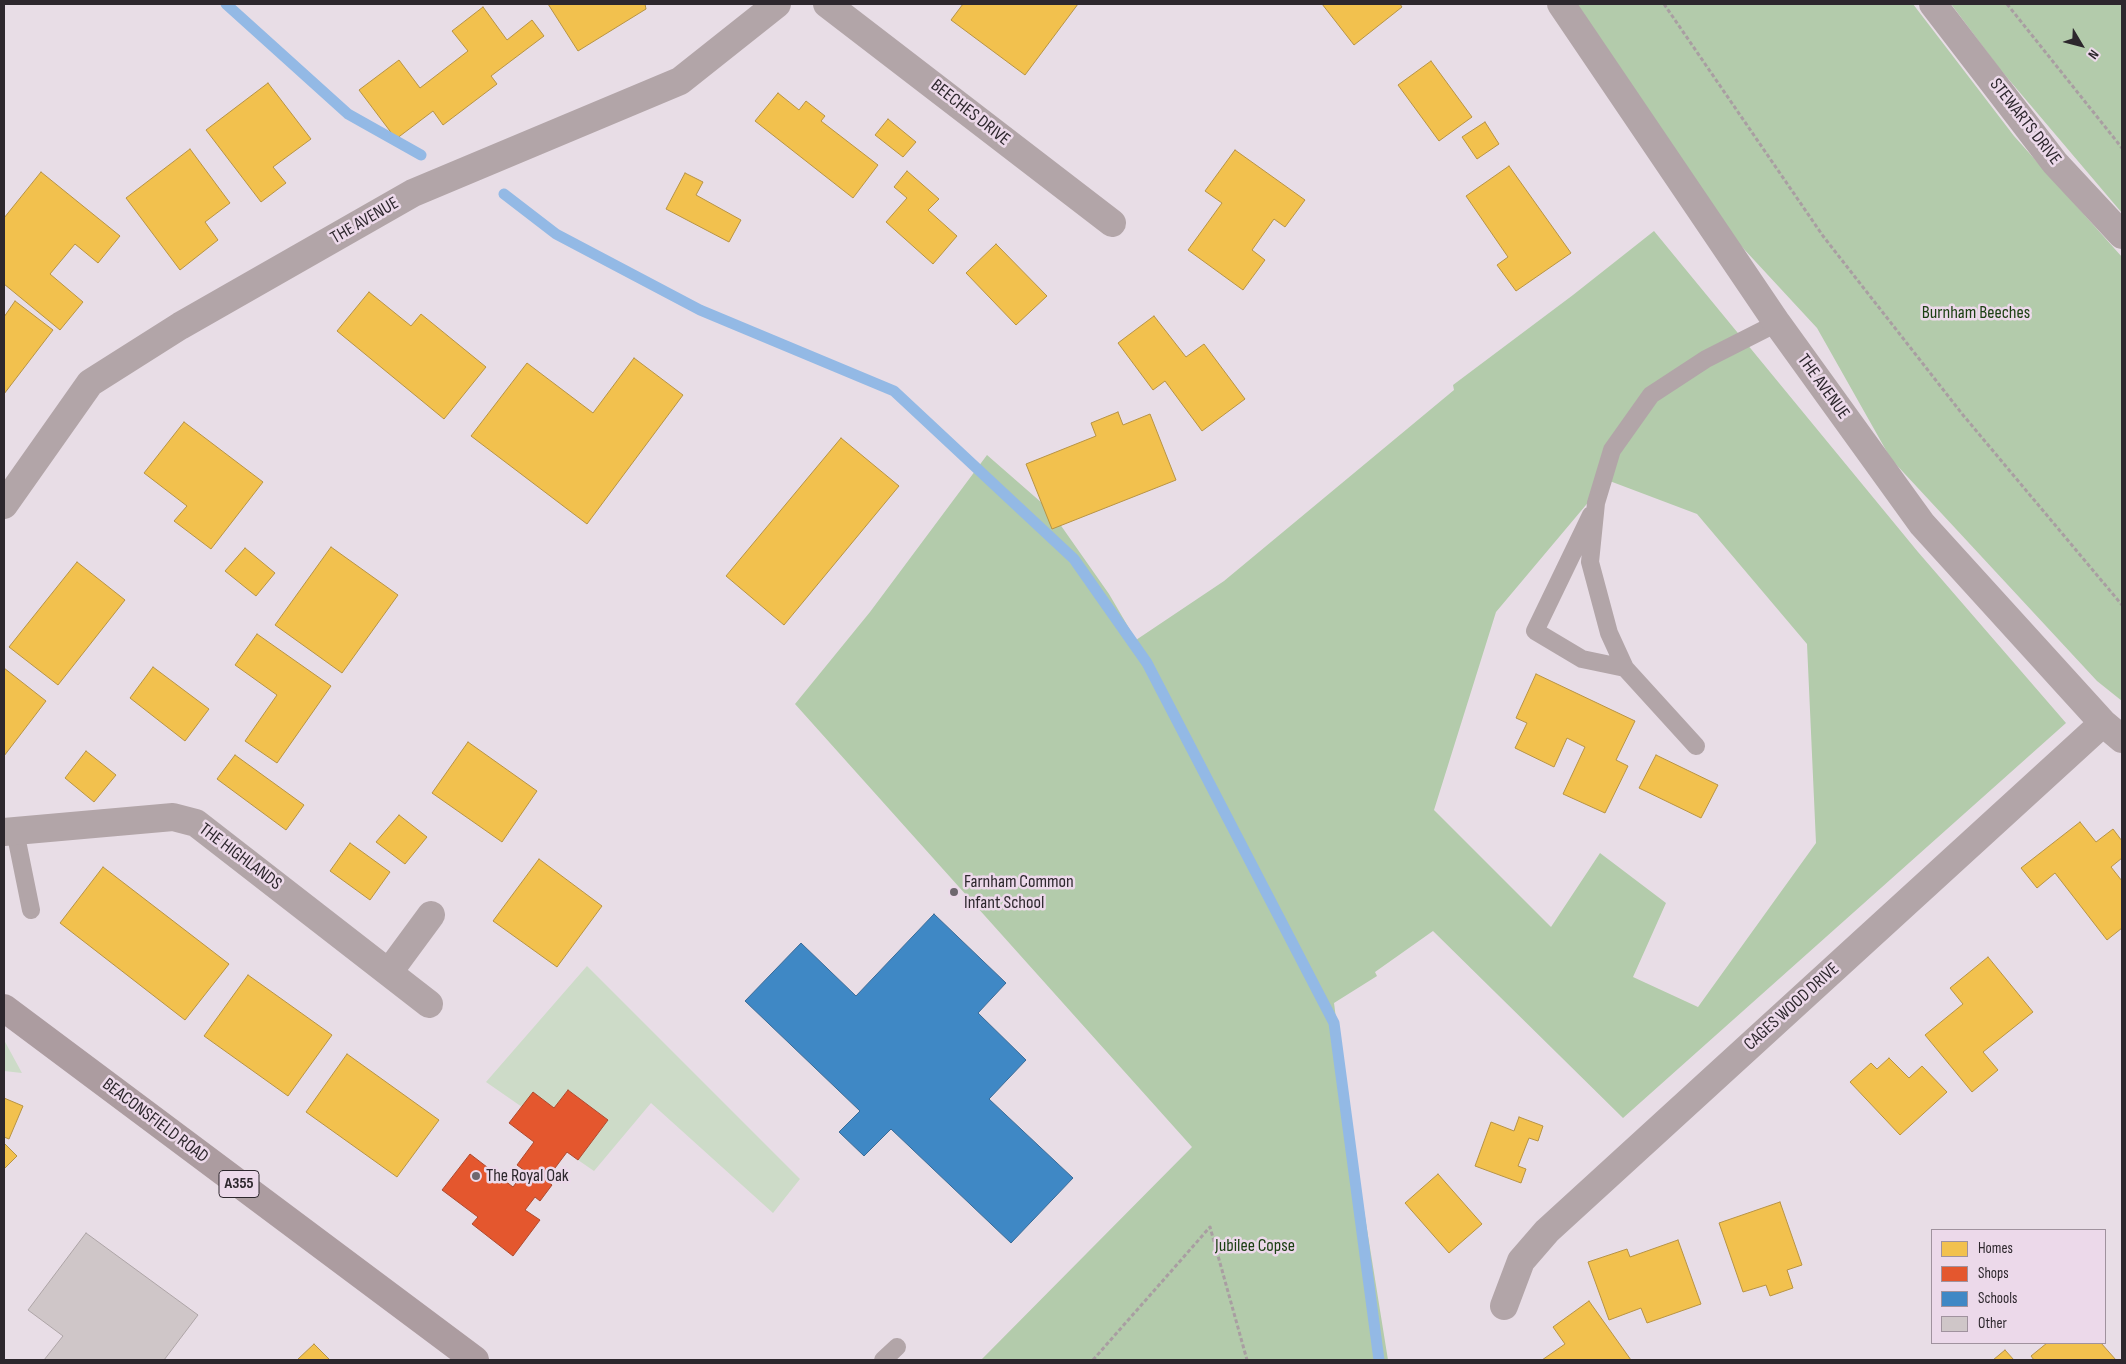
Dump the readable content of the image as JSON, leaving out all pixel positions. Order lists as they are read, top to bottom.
{
  "streets": {
    "main road": ["BEACONSFIELD ROAD", "A355"],
    "street": [
      "BEECHES DRIVE",
      "STEWARTS DRIVE",
      "THE AVENUE",
      "THE HIGHLANDS",
      "CAGES WOOD DRIVE"
    ]
  },
  "crossings": [
    ["THE AVENUE", "CAGES WOOD DRIVE"]
  ],
  "parks": ["Burnham Beeches", "Jubilee Copse"],
  "places": ["Farnham Common Infant School", "The Royal Oak"],
  "legend": [
    "Homes",
    "Shops",
    "Schools",
    "Other"
  ],
  "north": "bottom right"
}
